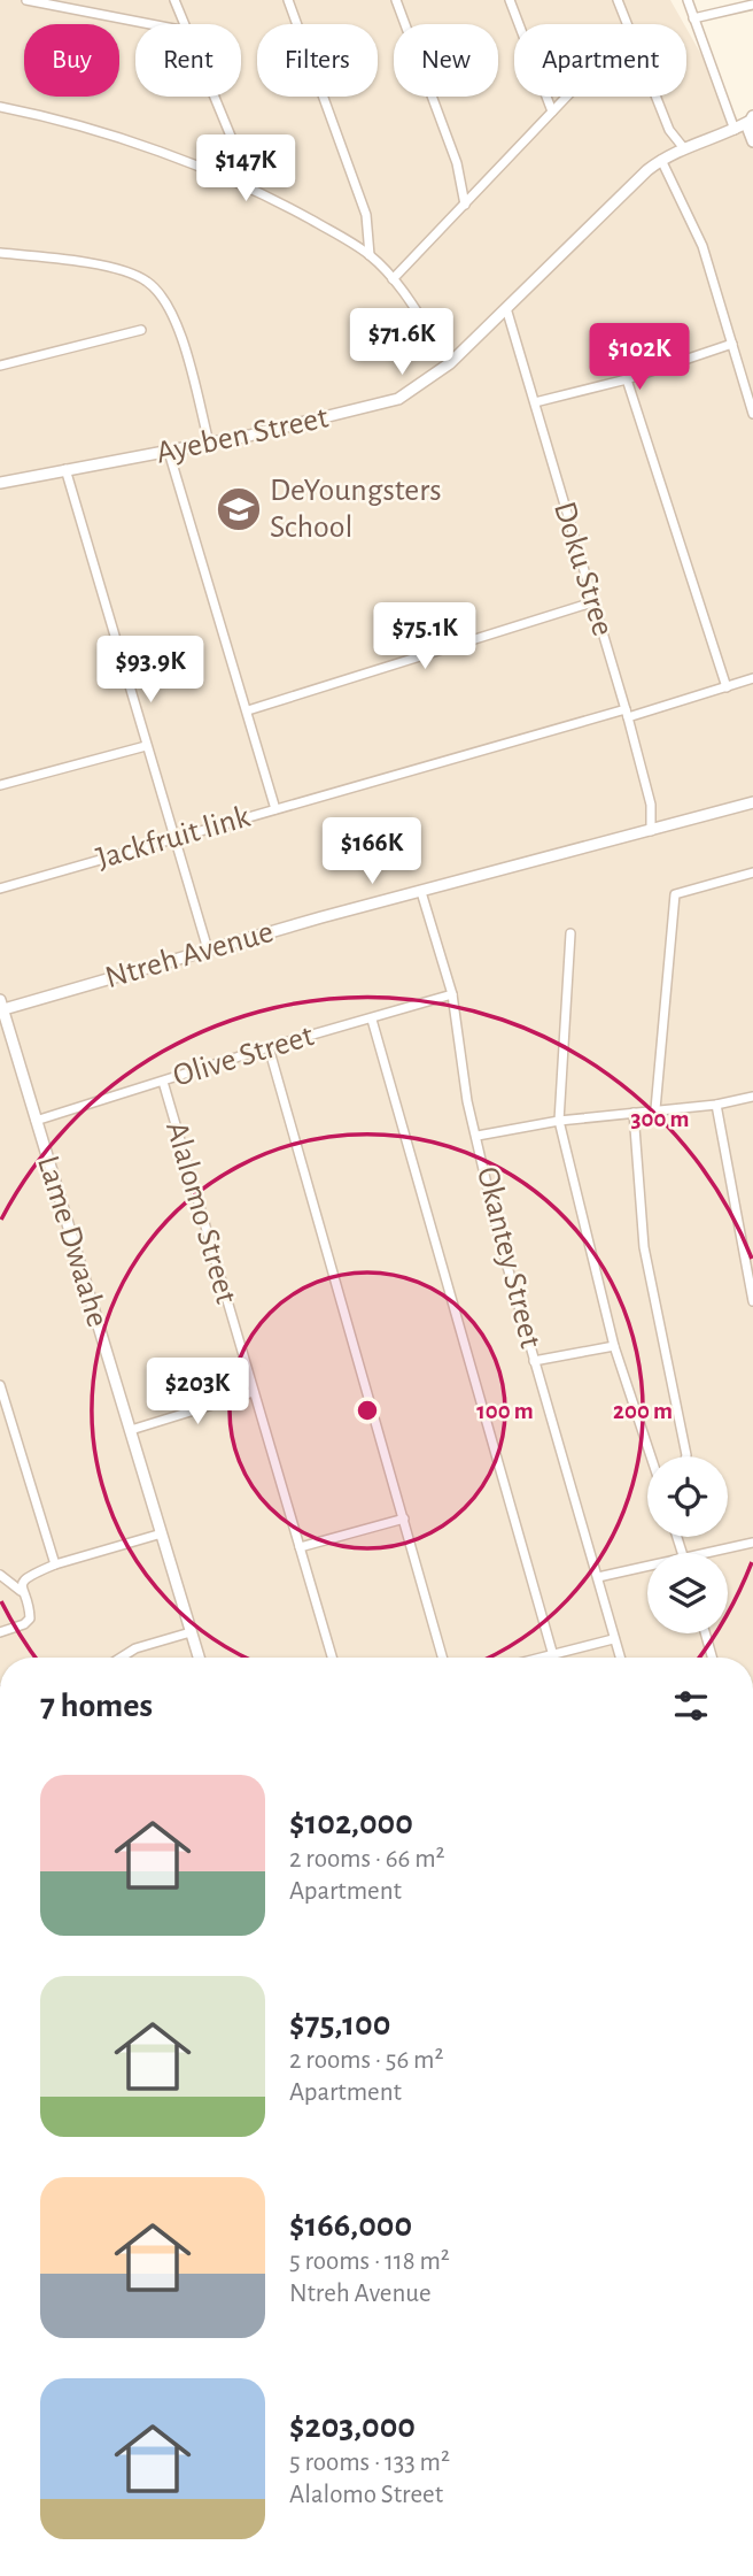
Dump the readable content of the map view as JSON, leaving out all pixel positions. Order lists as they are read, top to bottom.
{
  "streets": {
    "street": [
      "Ayeben Street",
      "Doku Stree",
      "Jackfruit link",
      "Ntreh Avenue",
      "Olive Street",
      "Alalomo Street",
      "Lame Dwaahe",
      "Okantey Street"
    ]
  },
  "crossings": [
    ["Ayeben Street", "Doku Stree"],
    ["Doku Stree", "Jackfruit link"],
    ["Doku Stree", "Ntreh Avenue"],
    ["Ntreh Avenue", "Lame Dwaahe"],
    ["Ntreh Avenue", "Okantey Street"],
    ["Olive Street", "Alalomo Street"],
    ["Olive Street", "Lame Dwaahe"],
    ["Olive Street", "Okantey Street"]
  ],
  "places": {
    "school or university": ["DeYoungsters School"]
  },
  "page": {
    "chip": [
      "Buy",
      "Rent",
      "Filters",
      "New",
      "Apartment"
    ],
    "price": [
      "$147K",
      "$71.6K",
      "$102K",
      "$75.1K",
      "$93.9K",
      "$166K",
      "$203K"
    ],
    "heading": "7 homes",
    "list": [
      {
        "name": "$102,000",
        "note": "2 rooms · 66 m² · Apartment"
      },
      {
        "name": "$75,100",
        "note": "2 rooms · 56 m² · Apartment"
      },
      {
        "name": "$166,000",
        "note": "5 rooms · 118 m² · Ntreh Avenue"
      },
      {
        "name": "$203,000",
        "note": "5 rooms · 133 m² · Alalomo Street"
      }
    ]
  },
  "rings": ["300 m", "100 m", "200 m"]
}
